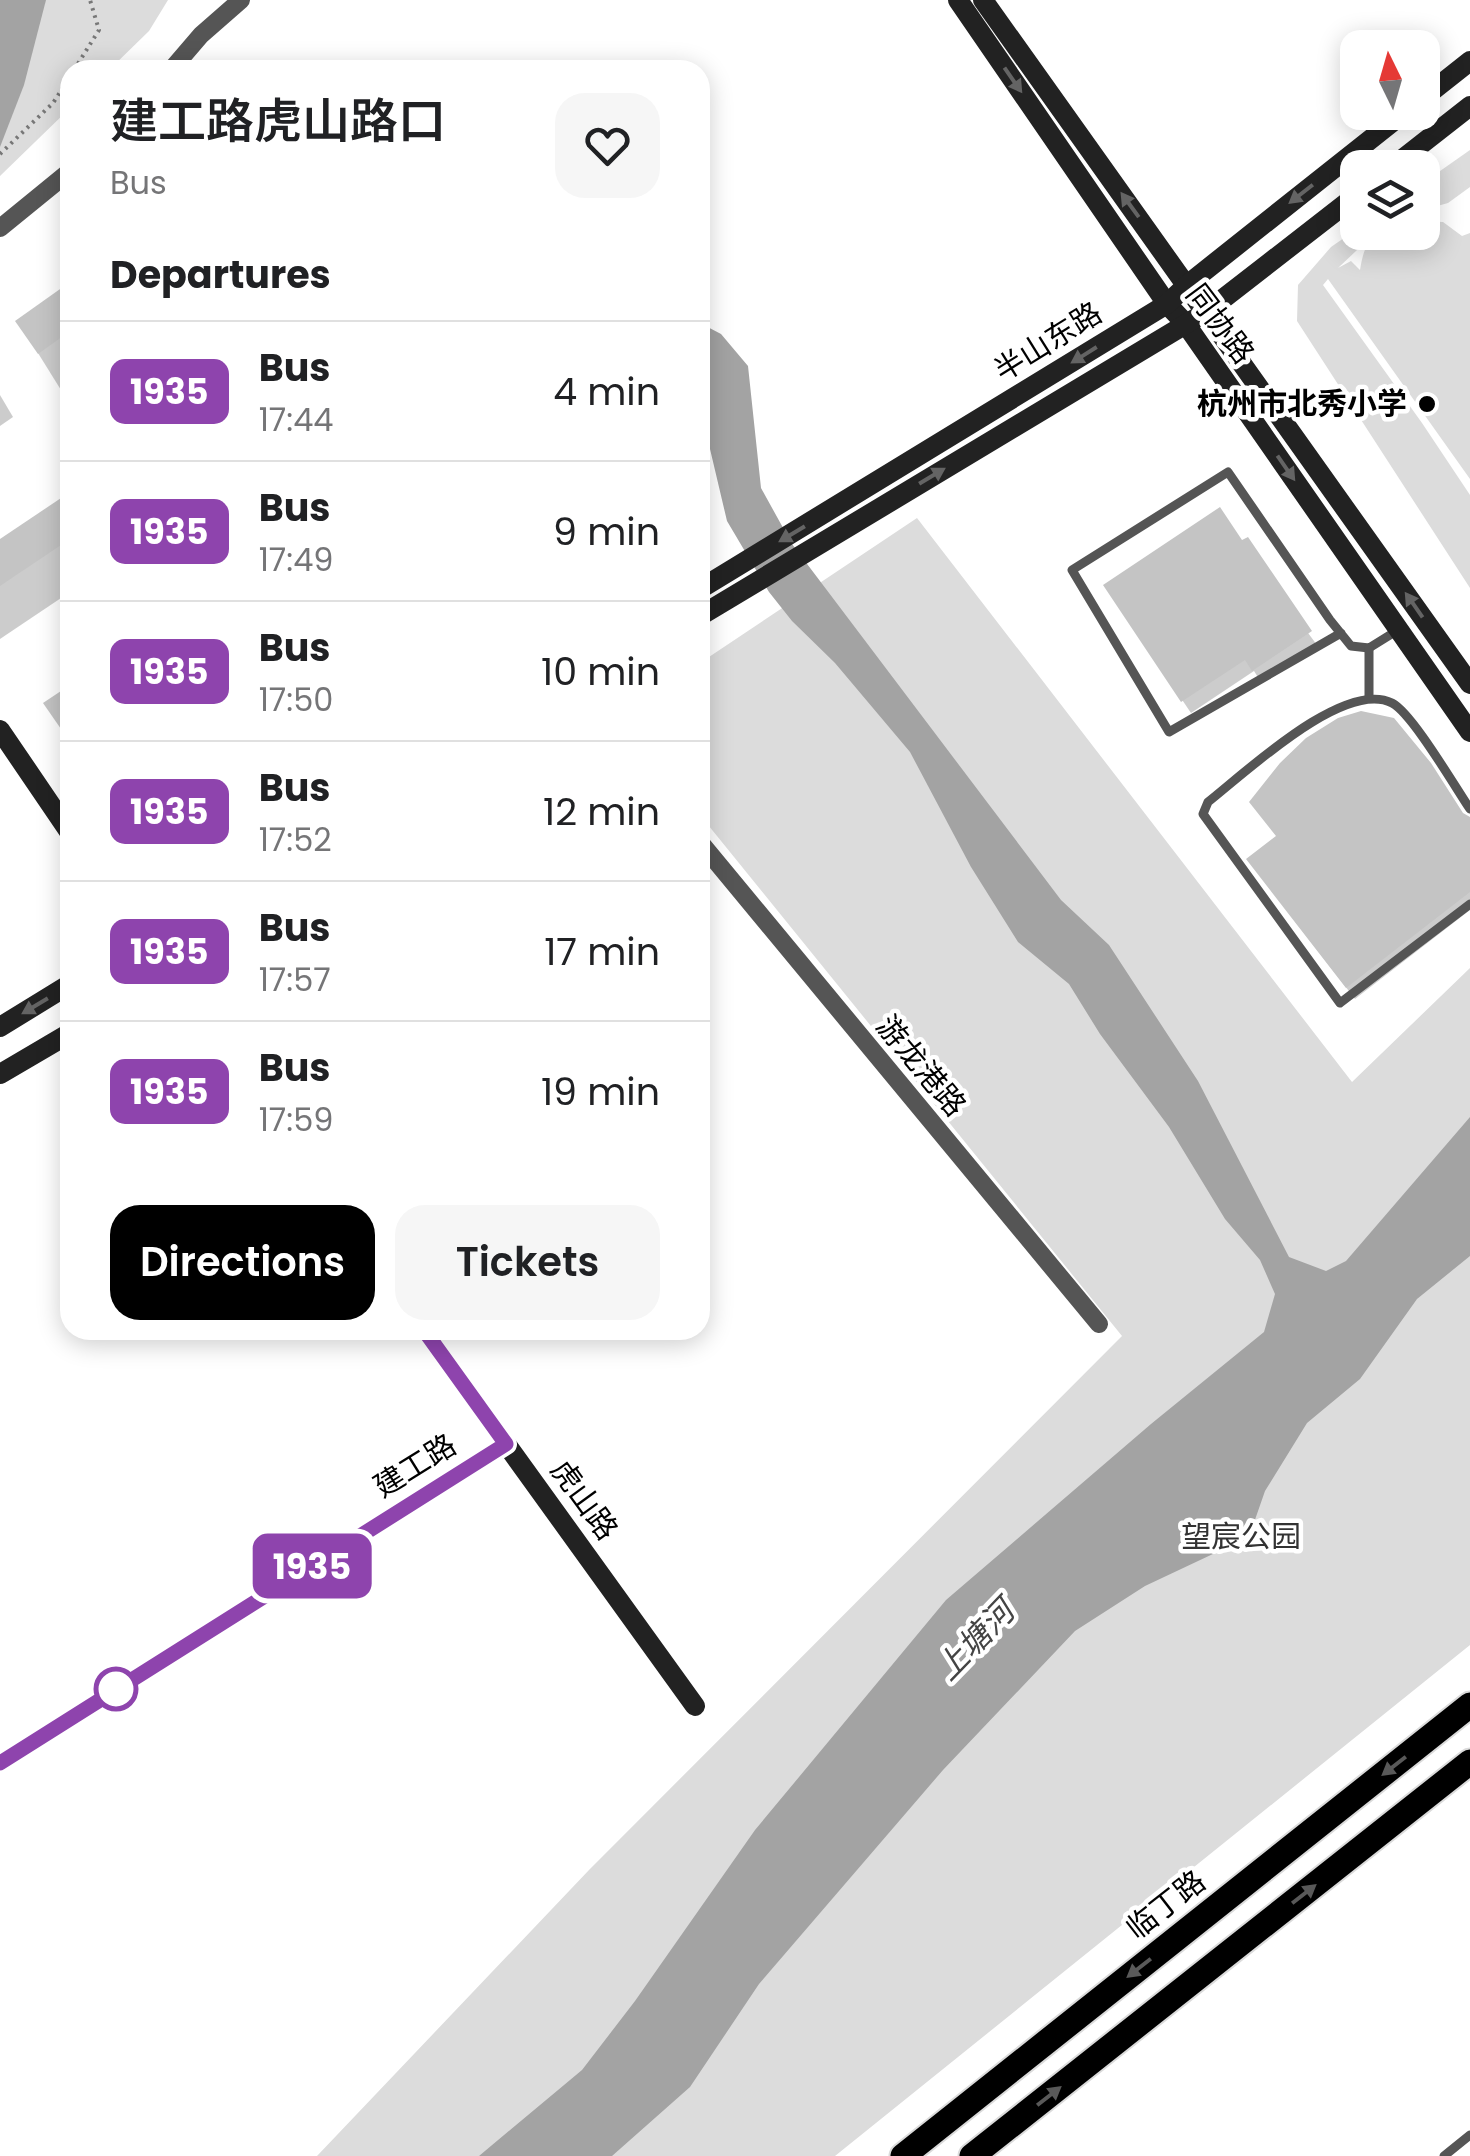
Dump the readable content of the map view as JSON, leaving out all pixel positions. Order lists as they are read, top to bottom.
{
  "streets": {
    "main road": [
      "同协路",
      "半山东路",
      "建工路",
      "虎山路",
      "临丁路"
    ],
    "street": ["游龙港路"]
  },
  "crossings": [
    ["同协路", "半山东路"],
    ["建工路", "虎山路"]
  ],
  "water": ["上塘河"],
  "parks": ["望宸公园"],
  "places": ["杭州市北秀小学"],
  "lines": ["bus line 1935"],
  "north": "top",
  "page": {
    "on_map": "1935",
    "heading": [
      ["建工路虎山路口", "Bus"],
      "Departures"
    ],
    "list": [
      {
        "mark": "1935",
        "name": "Bus",
        "note": "17:44",
        "value": "4 min"
      },
      {
        "mark": "1935",
        "name": "Bus",
        "note": "17:49",
        "value": "9 min"
      },
      {
        "mark": "1935",
        "name": "Bus",
        "note": "17:50",
        "value": "10 min"
      },
      {
        "mark": "1935",
        "name": "Bus",
        "note": "17:52",
        "value": "12 min"
      },
      {
        "mark": "1935",
        "name": "Bus",
        "note": "17:57",
        "value": "17 min"
      },
      {
        "mark": "1935",
        "name": "Bus",
        "note": "17:59",
        "value": "19 min"
      }
    ],
    "buttons": ["Directions", "Tickets"]
  }
}
